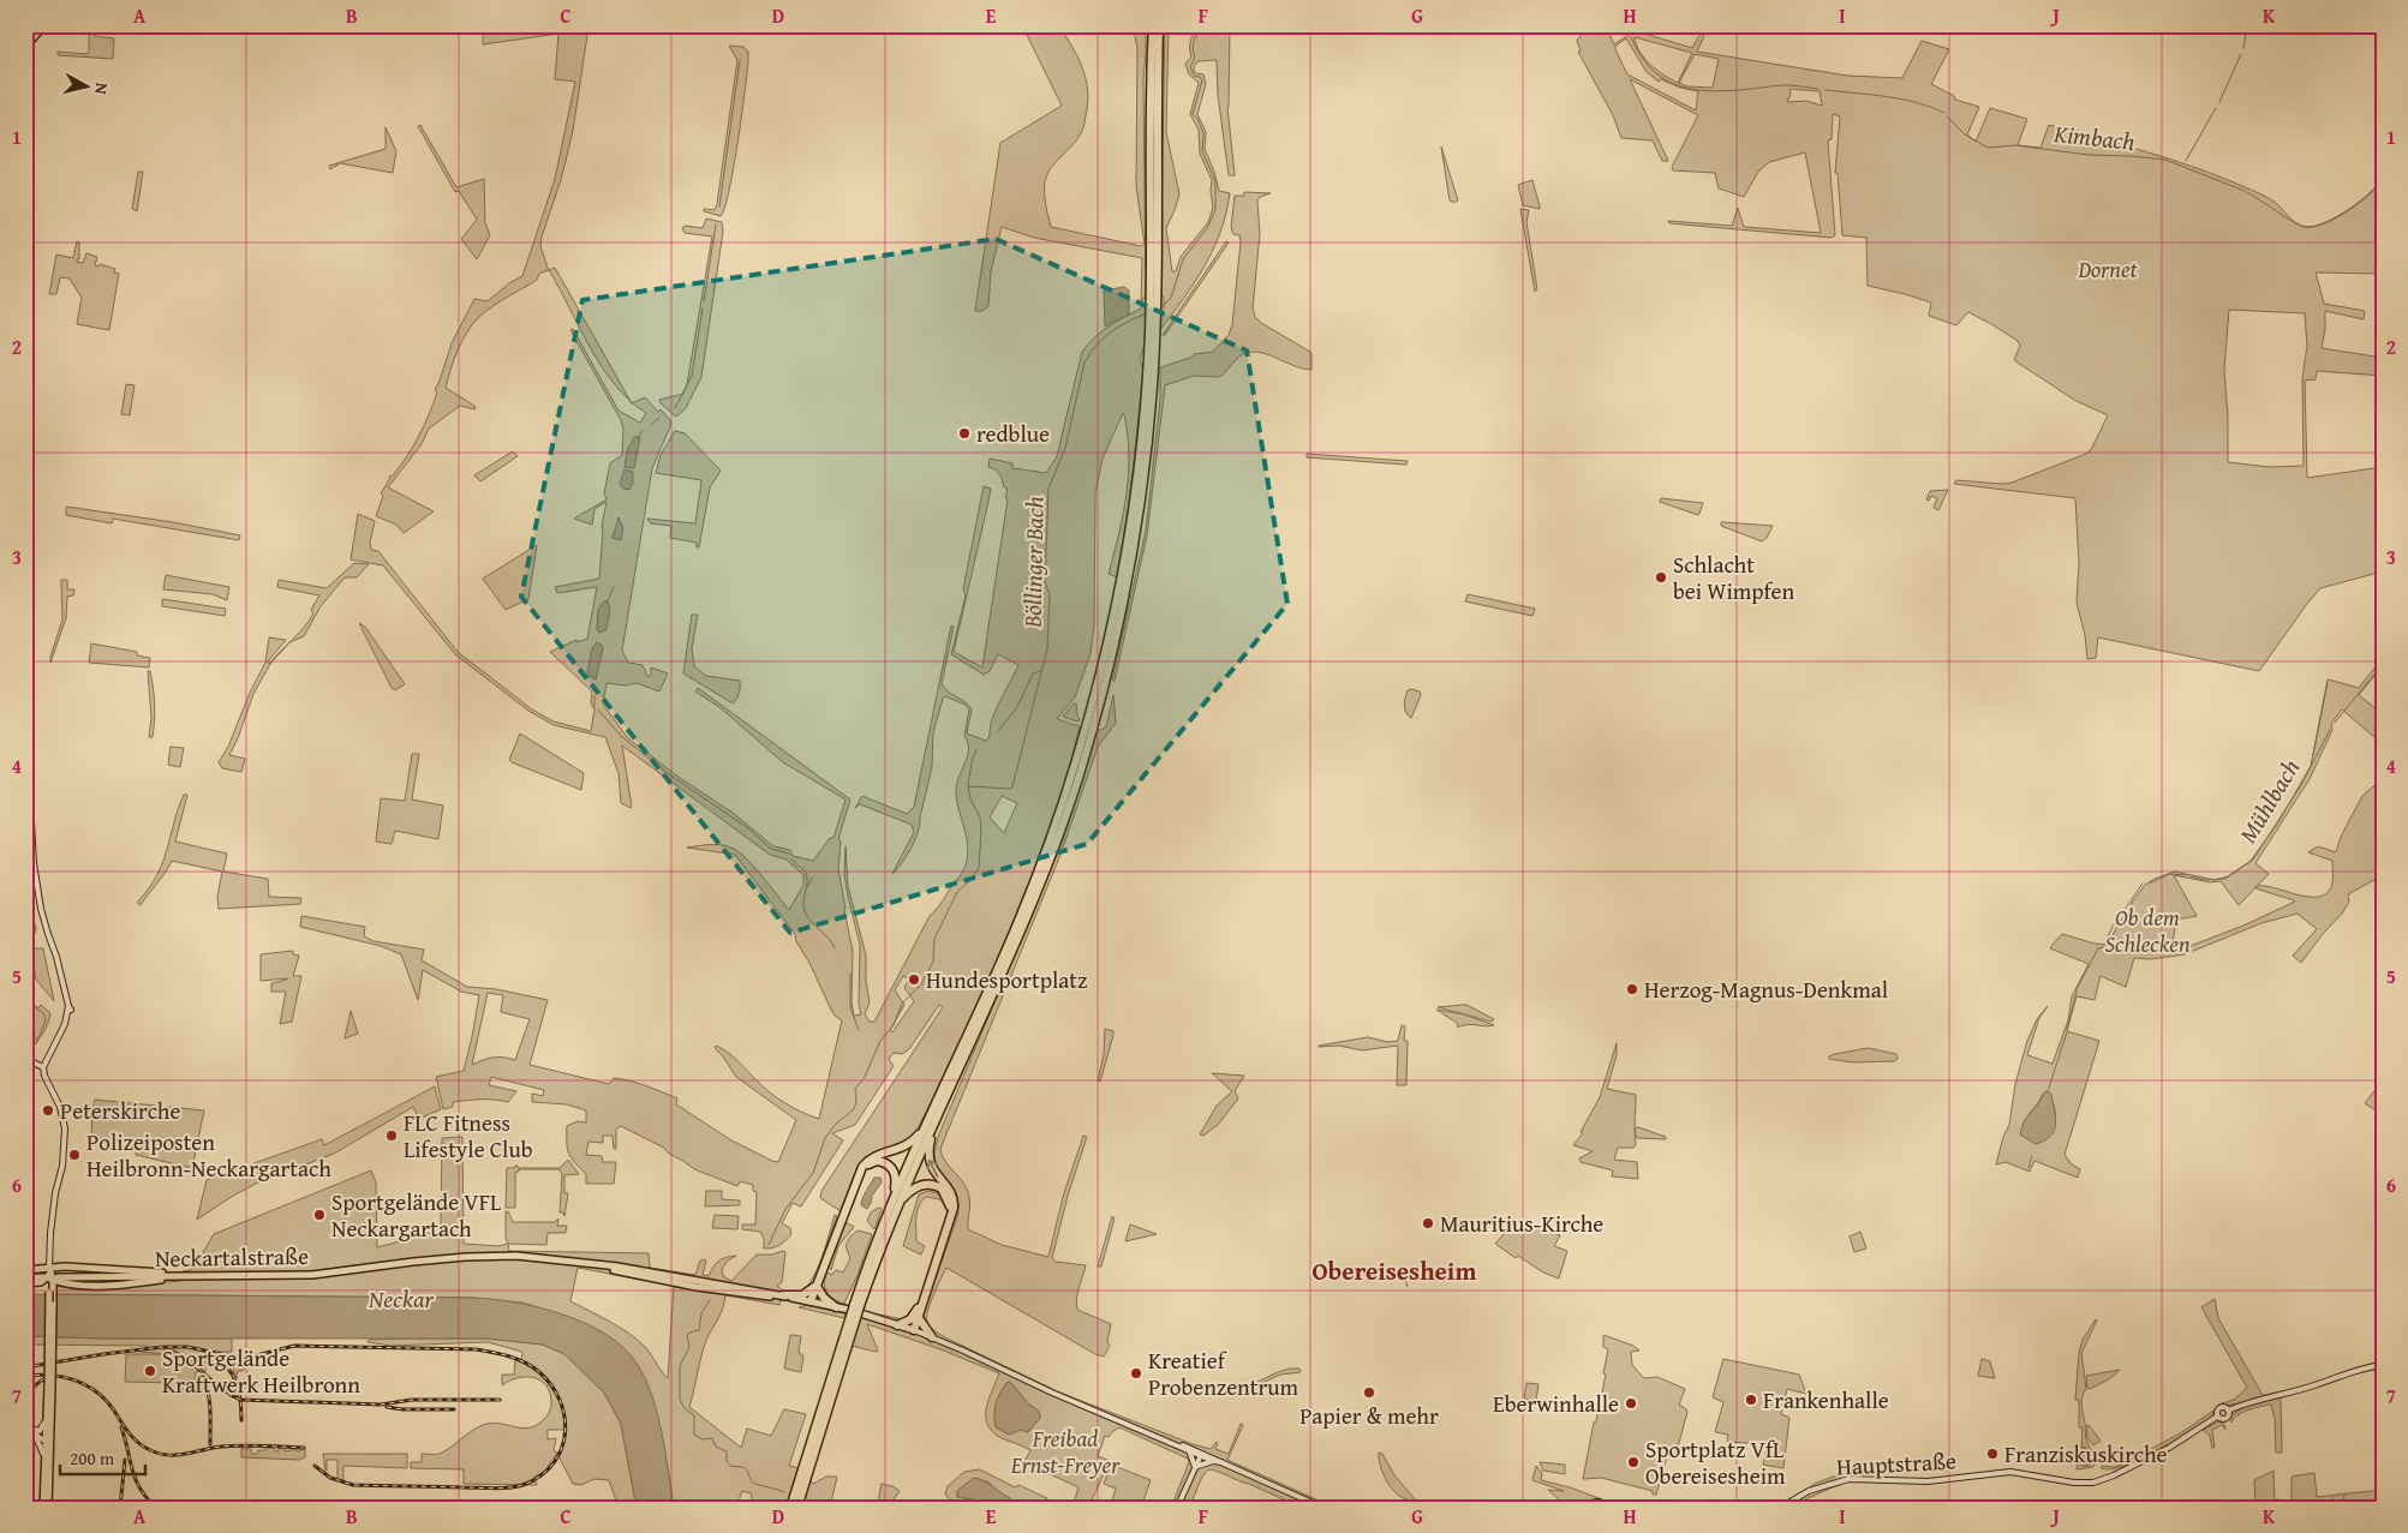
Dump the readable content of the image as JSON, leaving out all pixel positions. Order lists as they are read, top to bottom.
{
  "streets": {
    "main road": ["Neckartalstraße", "Hauptstraße"]
  },
  "districts": ["Obereisesheim"],
  "water": [
    "Kimbach",
    "Böllinger Bach",
    "Mühlbach",
    "Neckar"
  ],
  "parks": ["Dornet", "Ob dem Schlecken", "Freibad Ernst-Freyer"],
  "places": [
    "redblue",
    "Schlacht bei Wimpfen",
    "Hundesportplatz",
    "Herzog-Magnus-Denkmal",
    "Peterskirche",
    "FLC Fitness Lifestyle Club",
    "Polizeiposten Heilbronn-Neckargartach",
    "Sportgelände VFL Neckargartach",
    "Mauritius-Kirche",
    "Sportgelände Kraftwerk Heilbronn",
    "Kreatief Probenzentrum",
    "Papier & mehr",
    "Frankenhalle",
    "Eberwinhalle",
    "Franziskuskirche",
    "Sportplatz VfL Obereisesheim"
  ],
  "scale_bar": "200 m",
  "north": "right",
  "grid": {
    "columns": [
      "A",
      "B",
      "C",
      "D",
      "E",
      "F",
      "G",
      "H",
      "I",
      "J",
      "K"
    ],
    "rows": [
      "1",
      "2",
      "3",
      "4",
      "5",
      "6",
      "7"
    ]
  }
}
